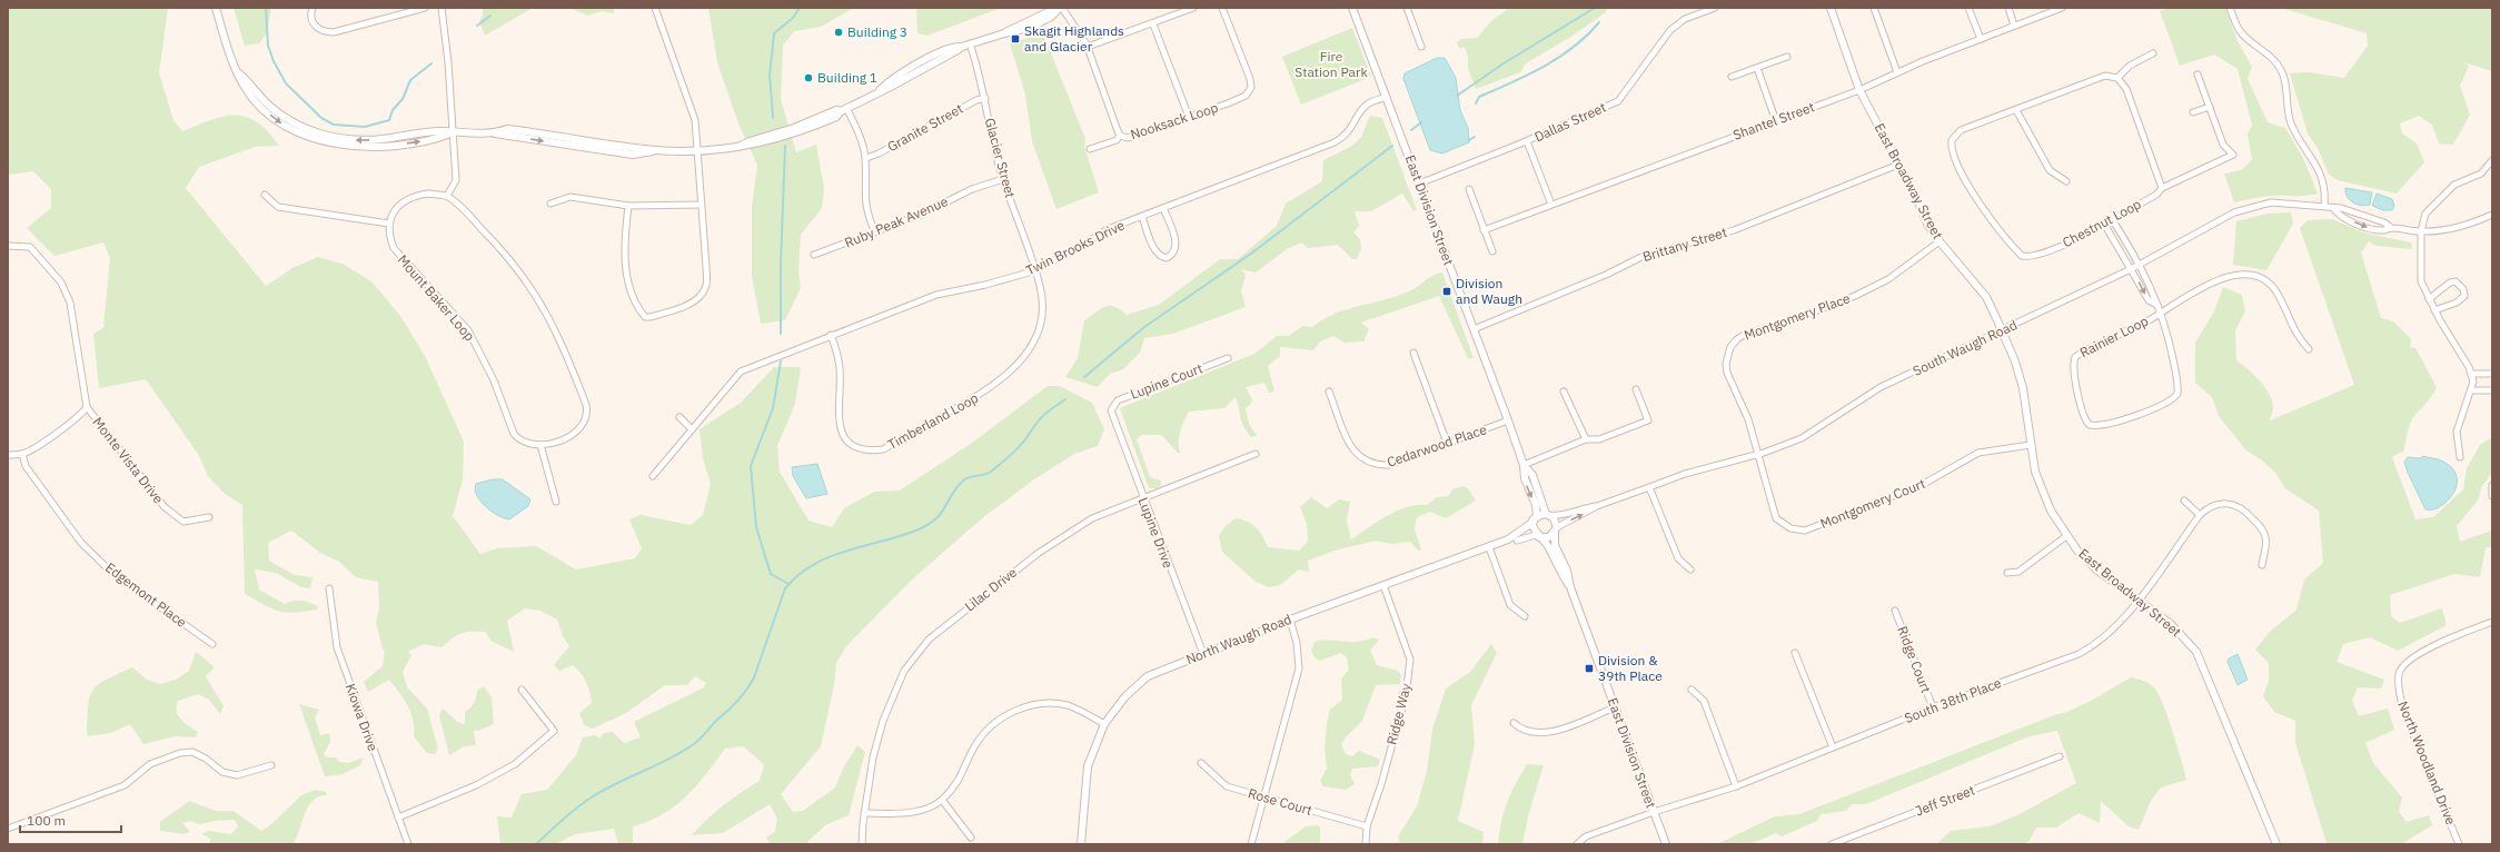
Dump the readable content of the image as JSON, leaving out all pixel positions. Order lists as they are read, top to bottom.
{
  "streets": {
    "street": [
      "Nooksack Loop",
      "Shantel Street",
      "Dallas Street",
      "Granite Street",
      "Glacier Street",
      "East Broadway Street",
      "East Division Street",
      "Ruby Peak Avenue",
      "Chestnut Loop",
      "Brittany Street",
      "Twin Brooks Drive",
      "Mount Baker Loop",
      "Montgomery Place",
      "Rainier Loop",
      "South Waugh Road",
      "Lupine Court",
      "Timberland Loop",
      "Cedarwood Place",
      "Monte Vista Drive",
      "Montgomery Court",
      "Lupine Drive",
      "Lilac Drive",
      "Edgemont Place",
      "North Waugh Road",
      "Ridge Court",
      "South 38th Place",
      "Ridge Way",
      "Kiowa Drive",
      "North Woodland Drive",
      "Jeff Street",
      "Rose Court"
    ]
  },
  "crossings": [
    ["Shantel Street", "East Broadway Street"],
    ["Dallas Street", "East Division Street"],
    ["Granite Street", "Glacier Street"],
    ["Glacier Street", "Ruby Peak Avenue"],
    ["Glacier Street", "Twin Brooks Drive"],
    ["Glacier Street", "Timberland Loop"],
    ["East Broadway Street", "Brittany Street"],
    ["East Broadway Street", "Montgomery Place"],
    ["East Broadway Street", "South Waugh Road"],
    ["East Broadway Street", "Montgomery Court"],
    ["East Broadway Street", "South 38th Place"],
    ["East Division Street", "Brittany Street"],
    ["East Division Street", "Twin Brooks Drive"],
    ["East Division Street", "South Waugh Road"],
    ["East Division Street", "Cedarwood Place"],
    ["East Division Street", "North Waugh Road"],
    ["East Division Street", "South 38th Place"],
    ["Twin Brooks Drive", "Timberland Loop"],
    ["Montgomery Place", "South Waugh Road"],
    ["Montgomery Place", "Montgomery Court"],
    ["South Waugh Road", "Montgomery Court"],
    ["South Waugh Road", "North Waugh Road"],
    ["Lupine Court", "Lupine Drive"],
    ["Monte Vista Drive", "Edgemont Place"],
    ["Lupine Drive", "Lilac Drive"],
    ["Lupine Drive", "North Waugh Road"],
    ["North Waugh Road", "Ridge Way"],
    ["Ridge Court", "South 38th Place"],
    ["Ridge Way", "Rose Court"]
  ],
  "parks": ["Fire Station Park"],
  "places": {
    "other": ["Building 3", "Building 1"],
    "transit": ["Skagit Highlands and Glacier", "Division and Waugh", "Division & 39th Place"]
  },
  "scale_bar": "100 m"
}
